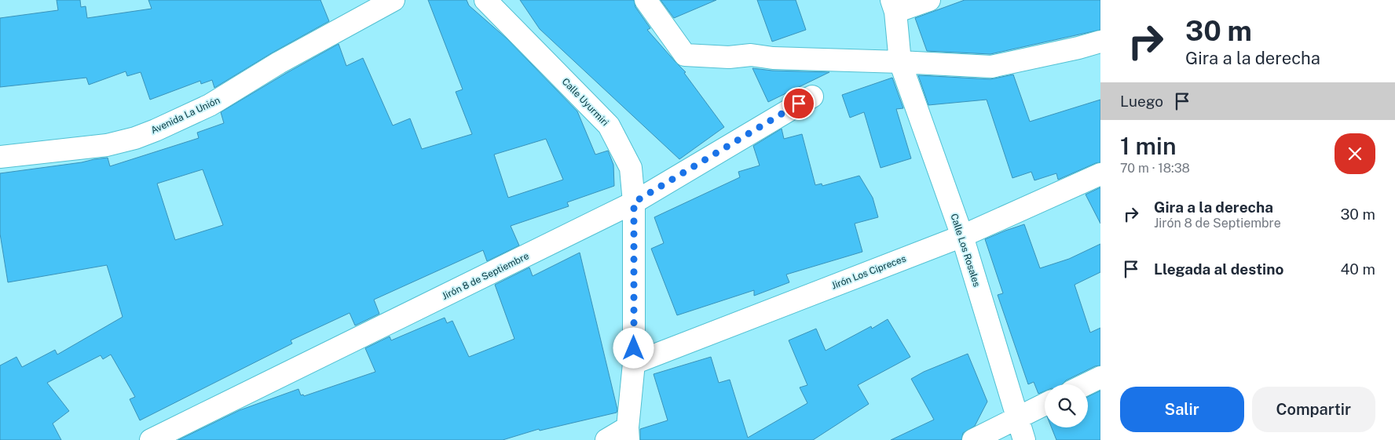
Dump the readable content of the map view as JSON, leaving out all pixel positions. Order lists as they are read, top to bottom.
{
  "streets": {
    "street": [
      "Calle Uyurmiri",
      "Avenida La Unión",
      "Calle Los Rosales",
      "Jirón Los Cipreces",
      "Jirón 8 de Septiembre"
    ]
  },
  "crossings": [
    ["Calle Uyurmiri", "Jirón Los Cipreces"],
    ["Calle Uyurmiri", "Jirón 8 de Septiembre"],
    ["Calle Los Rosales", "Jirón Los Cipreces"]
  ],
  "page": {
    "turn": ["30 m", "Gira a la derecha"],
    "then": "Luego",
    "heading": ["1 min", "70 m · 18:38"],
    "list": [
      {
        "name": "Gira a la derecha",
        "note": "Jirón 8 de Septiembre",
        "value": "30 m"
      },
      {
        "name": "Llegada al destino",
        "value": "40 m"
      }
    ],
    "buttons": ["Salir", "Compartir"]
  }
}
